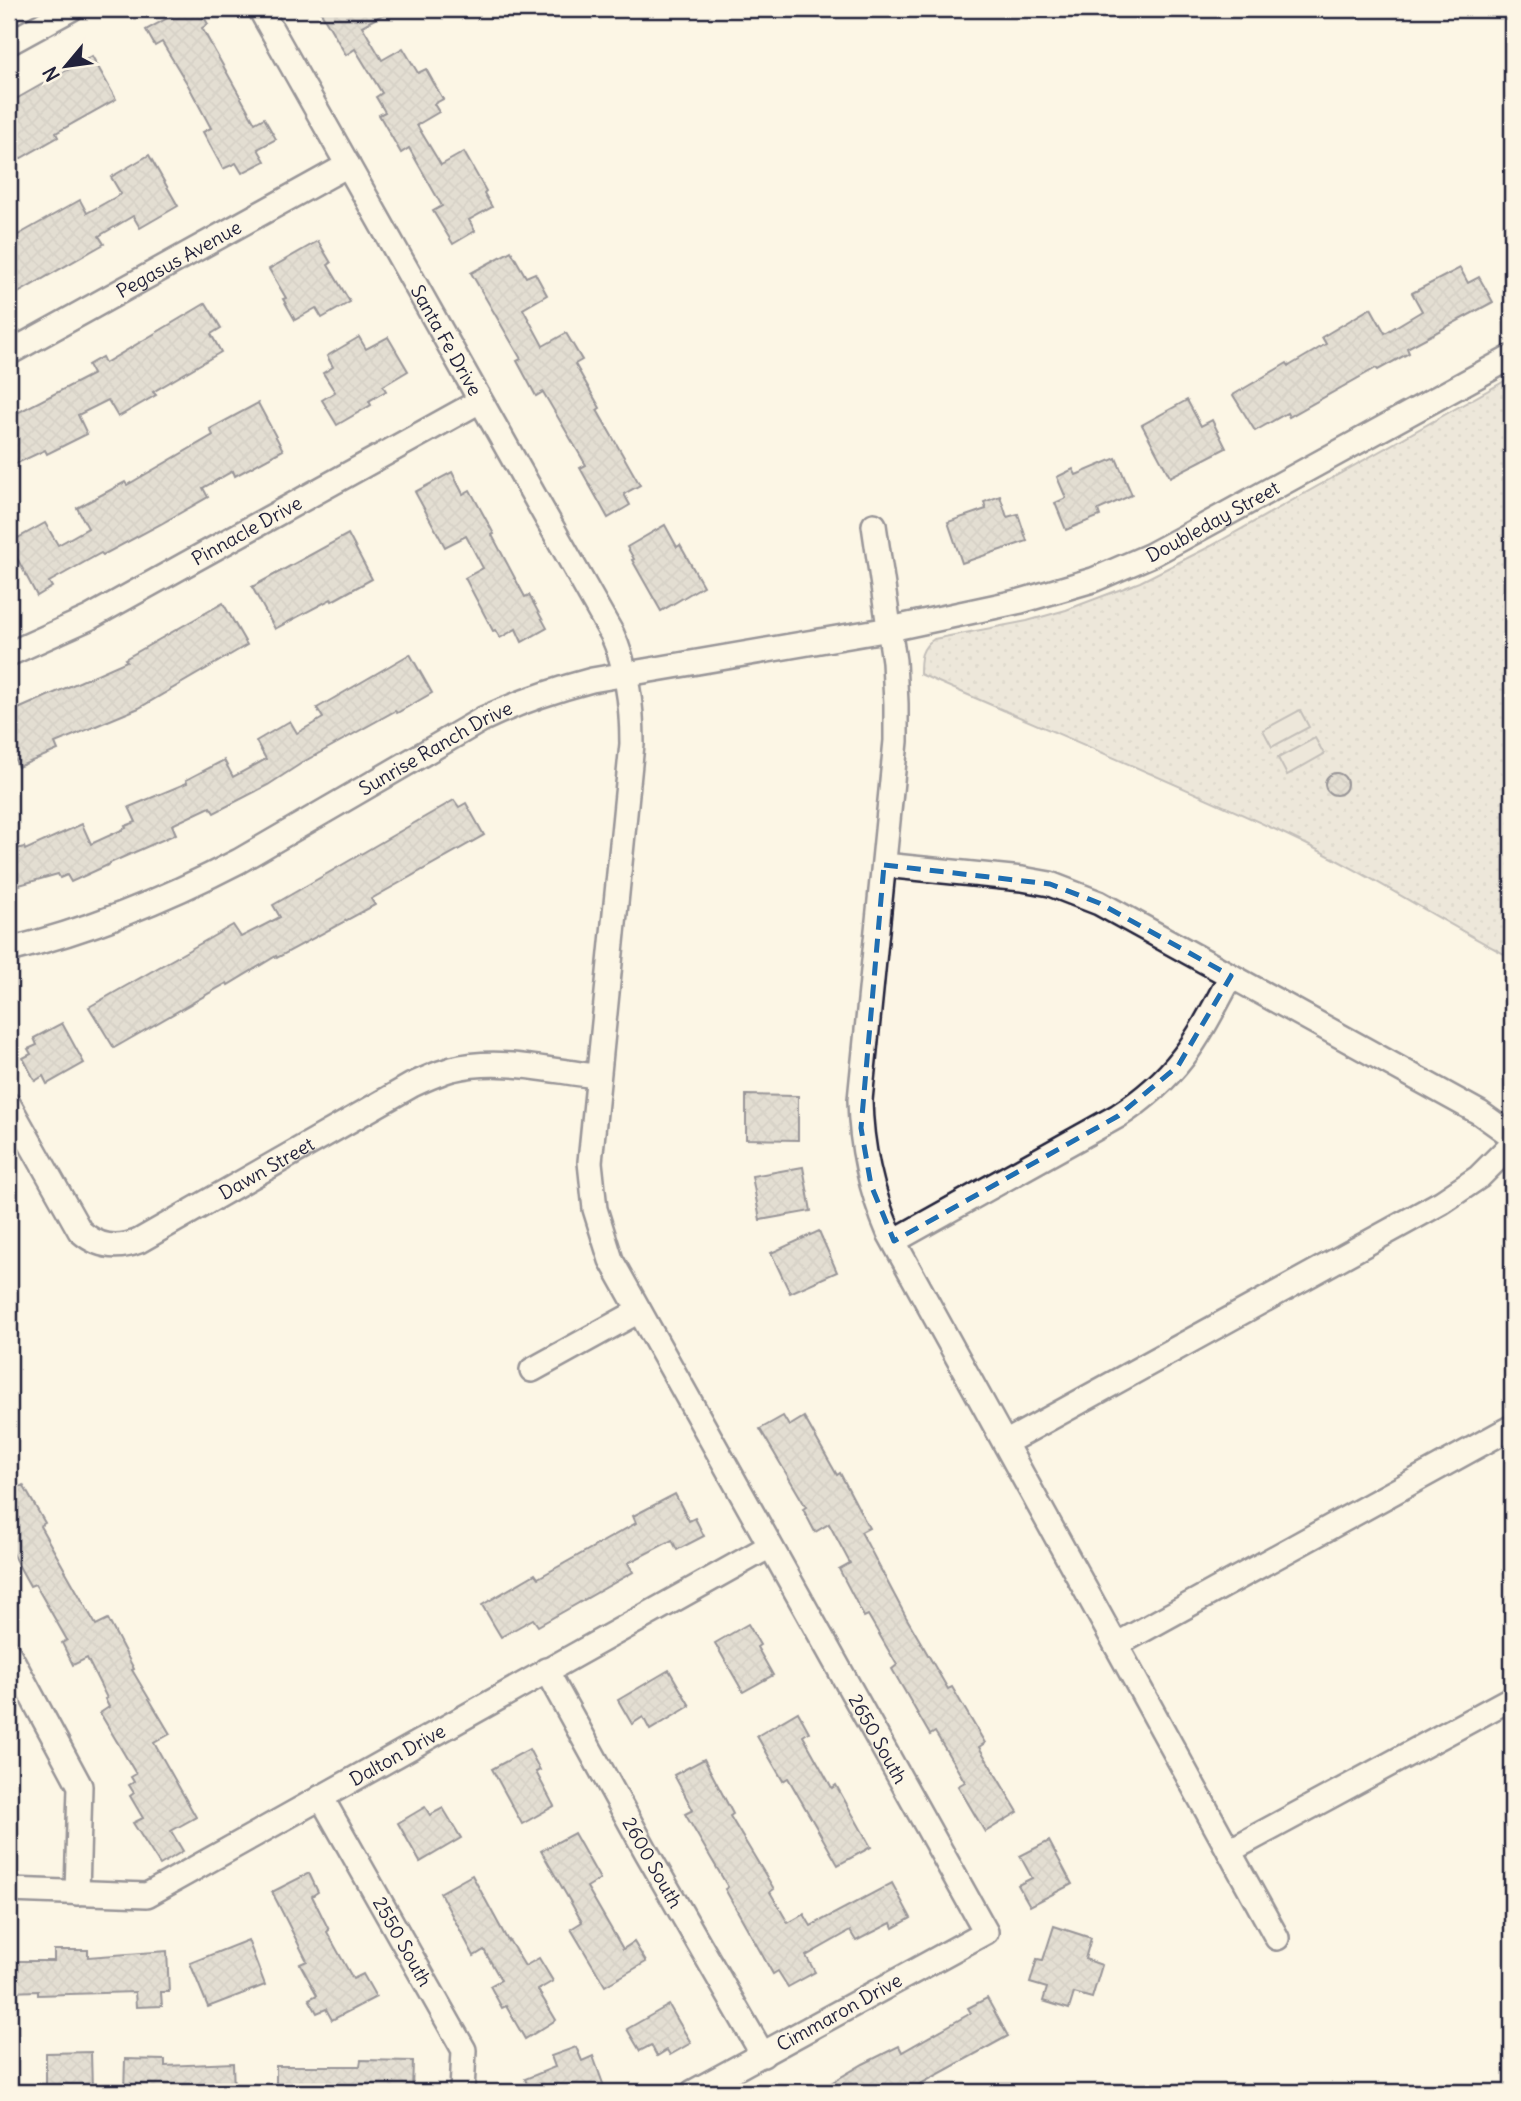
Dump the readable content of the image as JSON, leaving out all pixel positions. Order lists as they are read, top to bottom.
{
  "streets": {
    "street": [
      "Pegasus Avenue",
      "Santa Fe Drive",
      "Doubleday Street",
      "Pinnacle Drive",
      "Sunrise Ranch Drive",
      "Dawn Street",
      "2650 South",
      "Dalton Drive",
      "2600 South",
      "2550 South",
      "Cimmaron Drive"
    ]
  },
  "crossings": [
    ["Pegasus Avenue", "Santa Fe Drive"],
    ["Santa Fe Drive", "Pinnacle Drive"],
    ["Santa Fe Drive", "Sunrise Ranch Drive"],
    ["Santa Fe Drive", "Dawn Street"],
    ["Santa Fe Drive", "2650 South"],
    ["Doubleday Street", "Sunrise Ranch Drive"],
    ["Dawn Street", "2650 South"],
    ["2650 South", "Dalton Drive"],
    ["2650 South", "Cimmaron Drive"],
    ["Dalton Drive", "2600 South"],
    ["Dalton Drive", "2550 South"],
    ["2600 South", "Cimmaron Drive"]
  ],
  "north": "bottom left"
}
